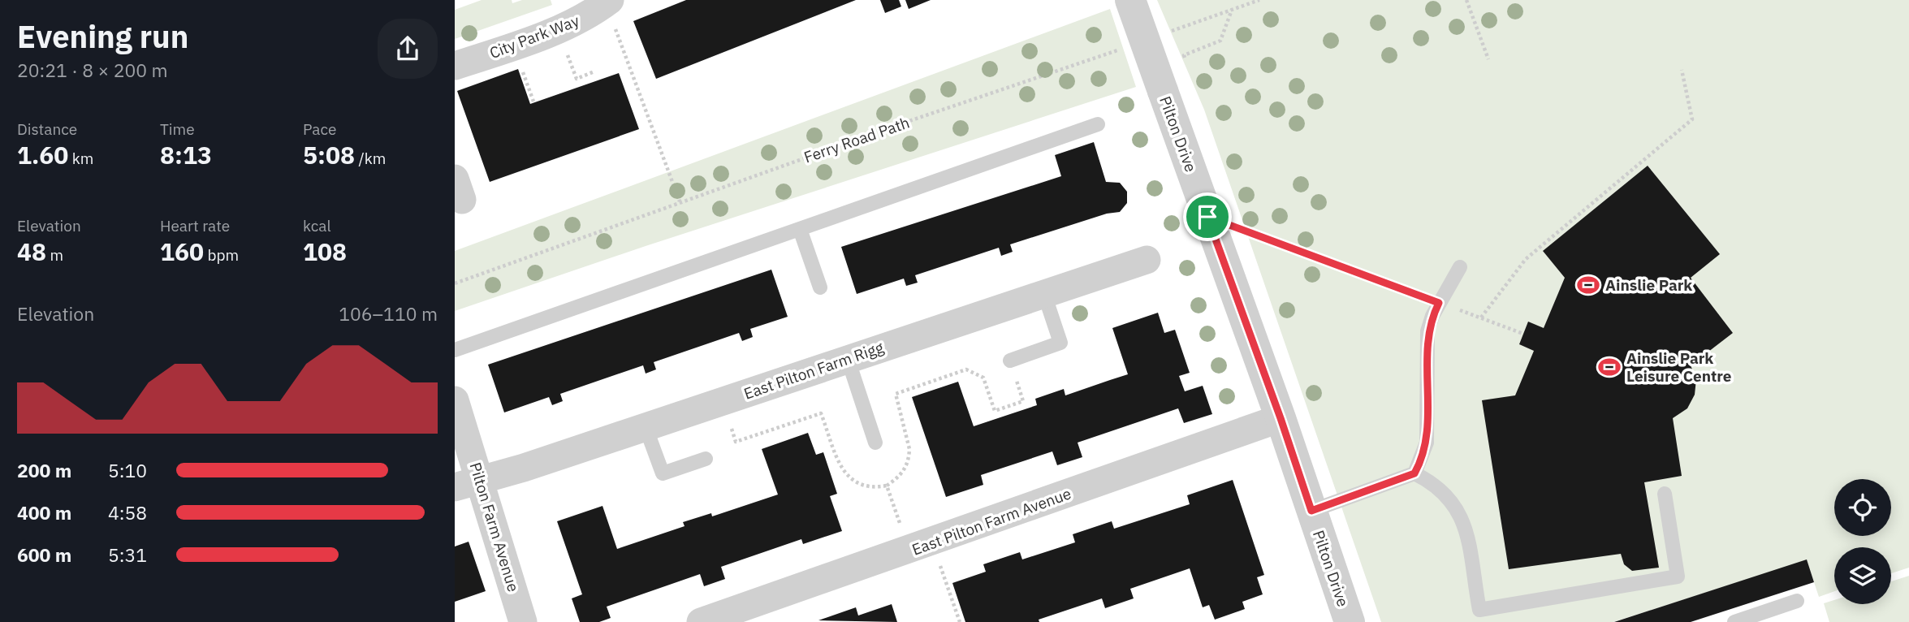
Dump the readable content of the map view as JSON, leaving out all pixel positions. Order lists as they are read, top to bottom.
{
  "streets": {
    "street": [
      "City Park Way",
      "Pilton Drive",
      "East Pilton Farm Rigg",
      "East Pilton Farm Avenue",
      "Pilton Farm Avenue"
    ],
    "path": ["Ferry Road Path"]
  },
  "crossings": [
    ["Pilton Drive", "East Pilton Farm Avenue"],
    ["East Pilton Farm Rigg", "Pilton Farm Avenue"]
  ],
  "places": {
    "sports": ["Ainslie Park", "Ainslie Park Leisure Centre"]
  },
  "page": {
    "heading": ["Evening run", "20:21 · 8 × 200 m"],
    "stats": [
      ["Distance", "1.60 km"],
      ["Time", "8:13"],
      ["Pace", "5:08 /km"],
      ["Elevation", "48 m"],
      ["Heart rate", "160 bpm"],
      ["kcal", "108"]
    ],
    "chart": ["Elevation", "106–110 m"],
    "list": [
      {
        "name": "200 m",
        "note": "5:10"
      },
      {
        "name": "400 m",
        "note": "4:58"
      },
      {
        "name": "600 m",
        "note": "5:31"
      }
    ]
  }
}
